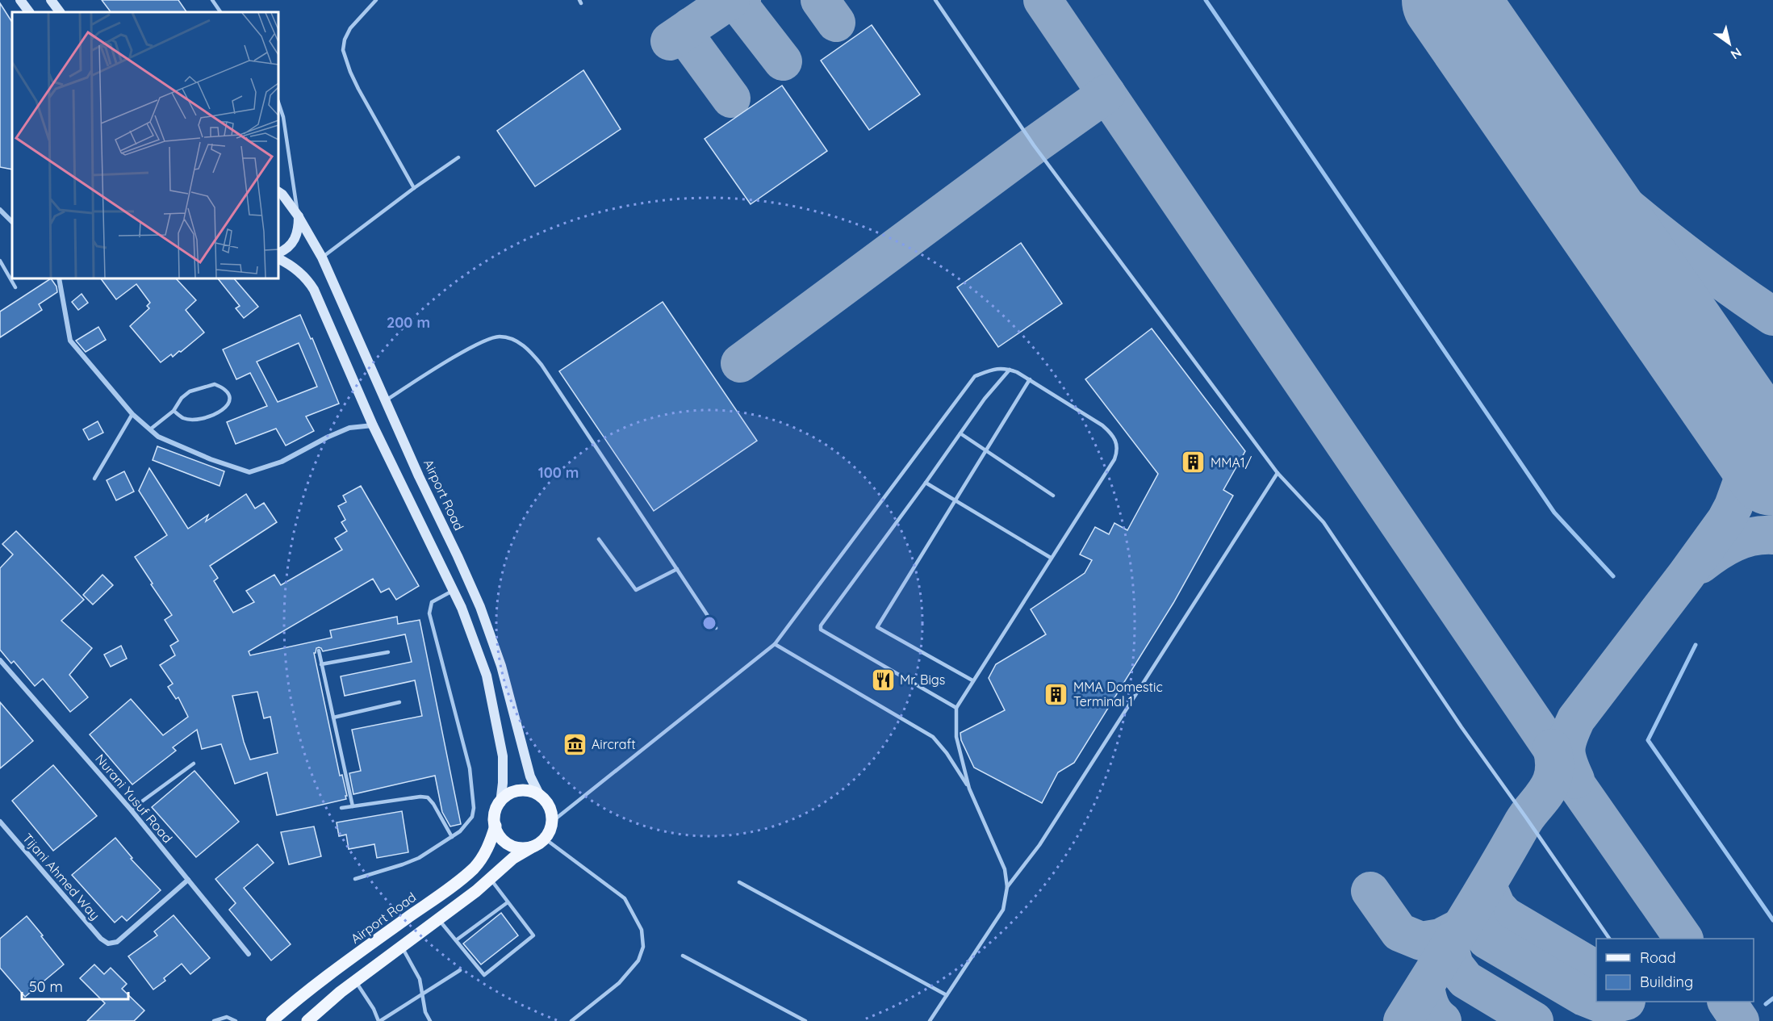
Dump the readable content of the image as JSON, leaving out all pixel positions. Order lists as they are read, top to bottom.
{
  "streets": {
    "main road": ["Airport Road"],
    "street": ["Nurani Yusuf Road", "Tijani Ahmed Way"]
  },
  "crossings": [
    ["Nurani Yusuf Road", "Tijani Ahmed Way"]
  ],
  "places": {
    "building": ["MMA1/", "MMA Domestic Terminal 1"],
    "restaurant": ["Mr. Bigs"],
    "museum": ["Aircraft"]
  },
  "legend": ["Road", "Building"],
  "scale_bar": "50 m",
  "north": "bottom right",
  "rings": ["200 m", "100 m"]
}
